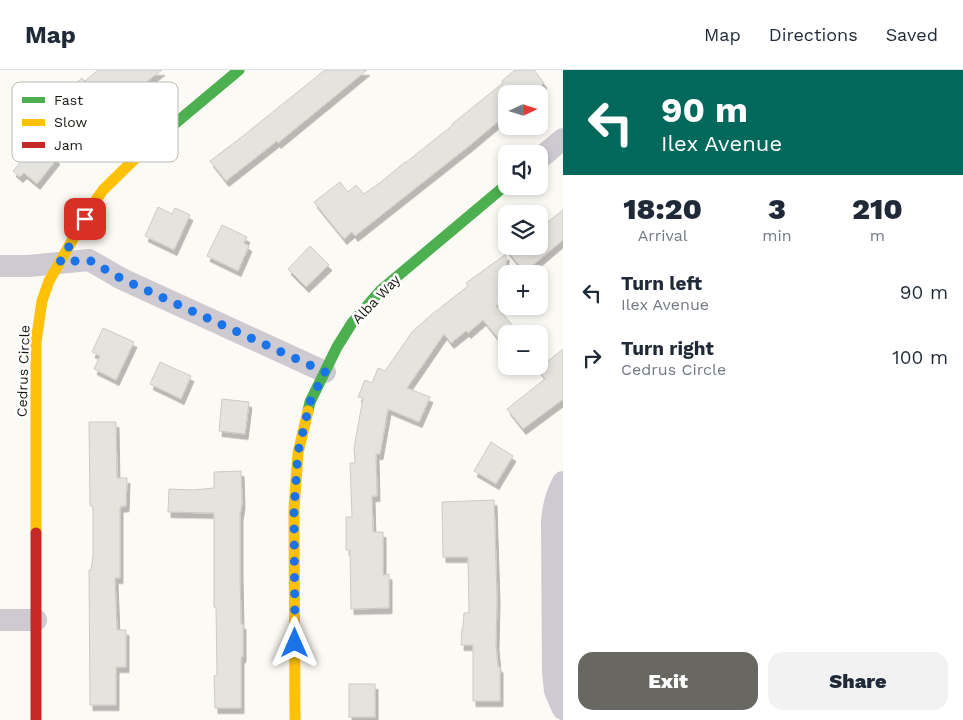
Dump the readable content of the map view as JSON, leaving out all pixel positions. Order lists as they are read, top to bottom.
{
  "streets": {
    "street": ["Alba Way", "Cedrus Circle"]
  },
  "legend": ["Fast", "Slow", "Jam"],
  "north": "right",
  "page": {
    "header": "Map",
    "nav": ["Map", "Directions", "Saved"],
    "turn": ["90 m", "Ilex Avenue"],
    "map_buttons": ["+", "−"],
    "eta": [
      "18:20",
      "Arrival",
      "3",
      "min",
      "210",
      "m"
    ],
    "list": [
      {
        "name": "Turn left",
        "note": "Ilex Avenue",
        "value": "90 m"
      },
      {
        "name": "Turn right",
        "note": "Cedrus Circle",
        "value": "100 m"
      }
    ],
    "buttons": ["Exit", "Share"]
  }
}
